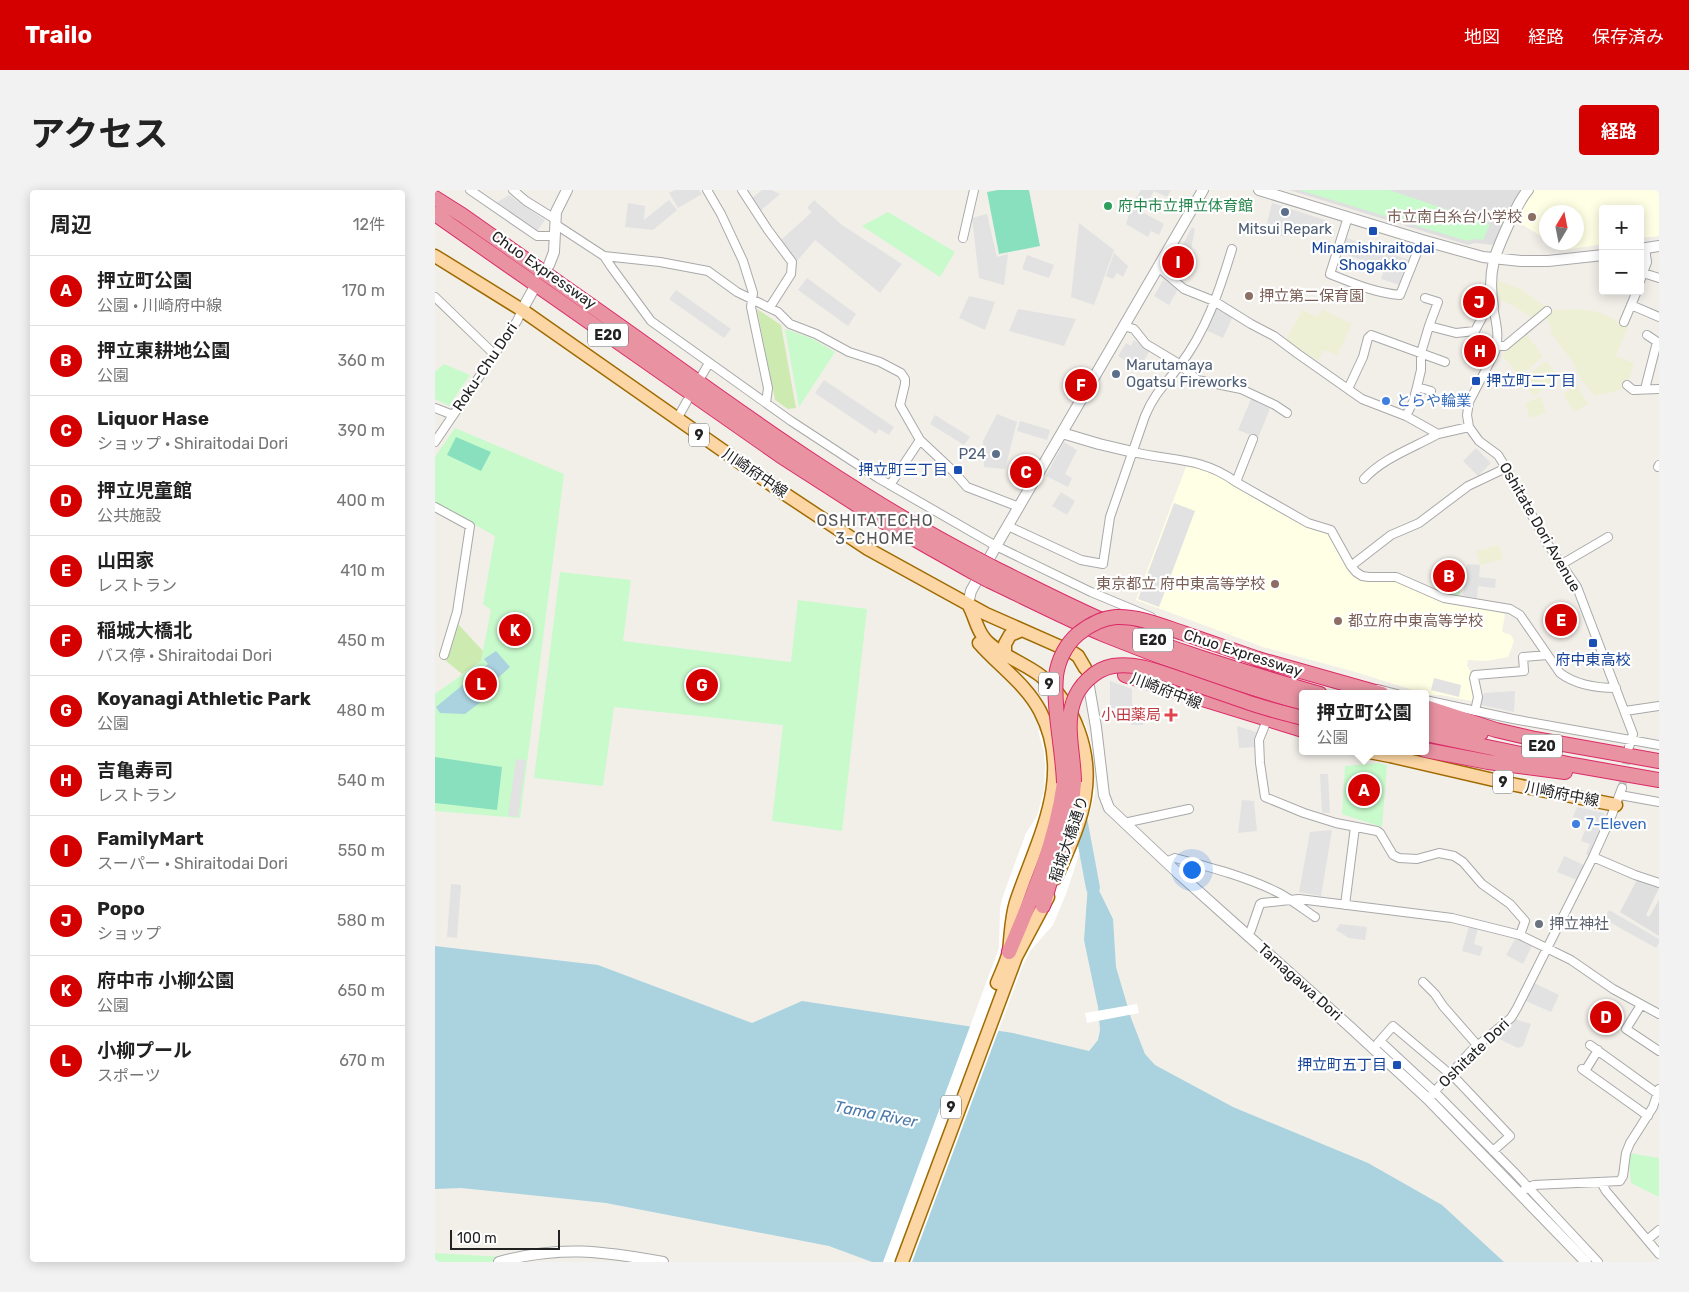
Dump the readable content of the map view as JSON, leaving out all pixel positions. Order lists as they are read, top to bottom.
{
  "streets": {
    "highway": ["Chuo Expressway", "E20"],
    "main road": ["9", "川崎府中線", "稲城大橋通り"],
    "street": [
      "Roku-Chu Dori",
      "Oshitate Dori Avenue",
      "Tamagawa Dori",
      "Oshitate Dori"
    ]
  },
  "crossings": [
    ["Roku-Chu Dori", "川崎府中線"],
    ["9", "稲城大橋通り"],
    ["川崎府中線", "稲城大橋通り"],
    ["川崎府中線", "Tamagawa Dori"],
    ["川崎府中線", "Oshitate Dori"],
    ["Tamagawa Dori", "Oshitate Dori"]
  ],
  "districts": ["OSHITATECHO 3-CHOME"],
  "water": ["Tama River"],
  "places": {
    "other": [
      "府中市立押立体育館",
      "Mitsui Repark",
      "市立南白糸台小学校",
      "押立第二保育園",
      "Marutamaya Ogatsu Fireworks",
      "とらや輪業",
      "P24",
      "東京都立 府中東高等学校",
      "都立府中東高等学校",
      "7-Eleven",
      "押立神社"
    ],
    "transit": [
      "Minamishiraitodai Shogakko",
      "押立町二丁目",
      "押立町三丁目",
      "府中東高校",
      "押立町五丁目"
    ],
    "health": ["小田薬局"]
  },
  "scale_bar": "100 m",
  "north": "top",
  "page": {
    "header": "Trailo",
    "nav": ["地図", "経路", "保存済み"],
    "title": "アクセス",
    "buttons": "経路",
    "heading": ["周辺", "12件"],
    "map_buttons": ["+", "−"],
    "pins": [
      "I",
      "J",
      "H",
      "F",
      "C",
      "B",
      "E",
      "K",
      "L",
      "G",
      "A",
      "D"
    ],
    "list": [
      {
        "mark": "A",
        "name": "押立町公園",
        "note": "公園 · 川崎府中線",
        "value": "170 m"
      },
      {
        "mark": "B",
        "name": "押立東耕地公園",
        "note": "公園",
        "value": "360 m"
      },
      {
        "mark": "C",
        "name": "Liquor Hase",
        "note": "ショップ · Shiraitodai Dori",
        "value": "390 m"
      },
      {
        "mark": "D",
        "name": "押立児童館",
        "note": "公共施設",
        "value": "400 m"
      },
      {
        "mark": "E",
        "name": "山田家",
        "note": "レストラン",
        "value": "410 m"
      },
      {
        "mark": "F",
        "name": "稲城大橋北",
        "note": "バス停 · Shiraitodai Dori",
        "value": "450 m"
      },
      {
        "mark": "G",
        "name": "Koyanagi Athletic Park",
        "note": "公園",
        "value": "480 m"
      },
      {
        "mark": "H",
        "name": "吉亀寿司",
        "note": "レストラン",
        "value": "540 m"
      },
      {
        "mark": "I",
        "name": "FamilyMart",
        "note": "スーパー · Shiraitodai Dori",
        "value": "550 m"
      },
      {
        "mark": "J",
        "name": "Popo",
        "note": "ショップ",
        "value": "580 m"
      },
      {
        "mark": "K",
        "name": "府中市 小柳公園",
        "note": "公園",
        "value": "650 m"
      },
      {
        "mark": "L",
        "name": "小柳プール",
        "note": "スポーツ",
        "value": "670 m"
      }
    ],
    "popup": ["押立町公園", "公園"],
    "scale": "100 m"
  }
}
